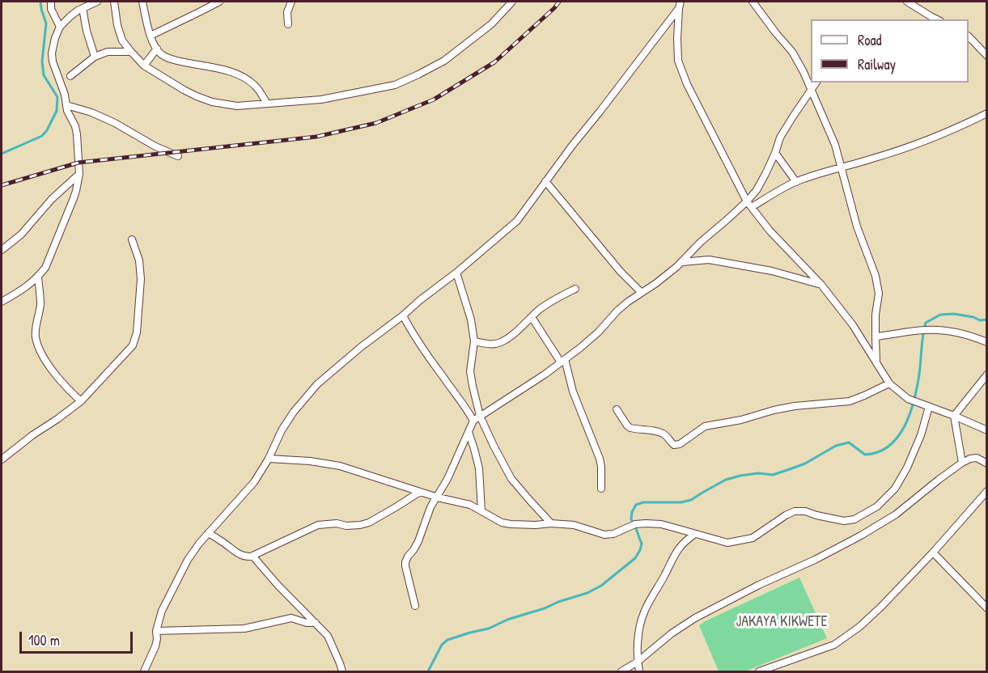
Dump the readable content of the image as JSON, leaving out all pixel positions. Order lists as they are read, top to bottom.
{
  "parks": ["JAKAYA KIKWETE"],
  "legend": ["Road", "Railway"],
  "scale_bar": "100 m"
}
